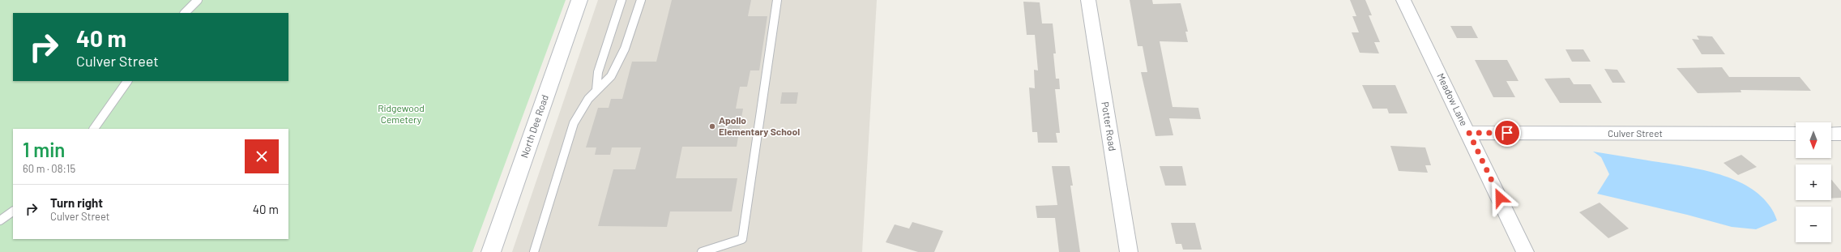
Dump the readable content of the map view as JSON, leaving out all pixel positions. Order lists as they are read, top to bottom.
{
  "streets": {
    "street": [
      "Meadow Lane",
      "North Dee Road",
      "Potter Road",
      "Culver Street"
    ]
  },
  "crossings": [
    ["Meadow Lane", "Culver Street"]
  ],
  "parks": ["Ridgewood Cemetery"],
  "places": ["Apollo Elementary School"],
  "north": "bottom",
  "page": {
    "turn": ["40 m", "Culver Street"],
    "map_buttons": ["+", "−"],
    "heading": ["1 min", "60 m · 08:15"],
    "list": [
      {
        "name": "Turn right",
        "note": "Culver Street",
        "value": "40 m"
      }
    ]
  }
}
